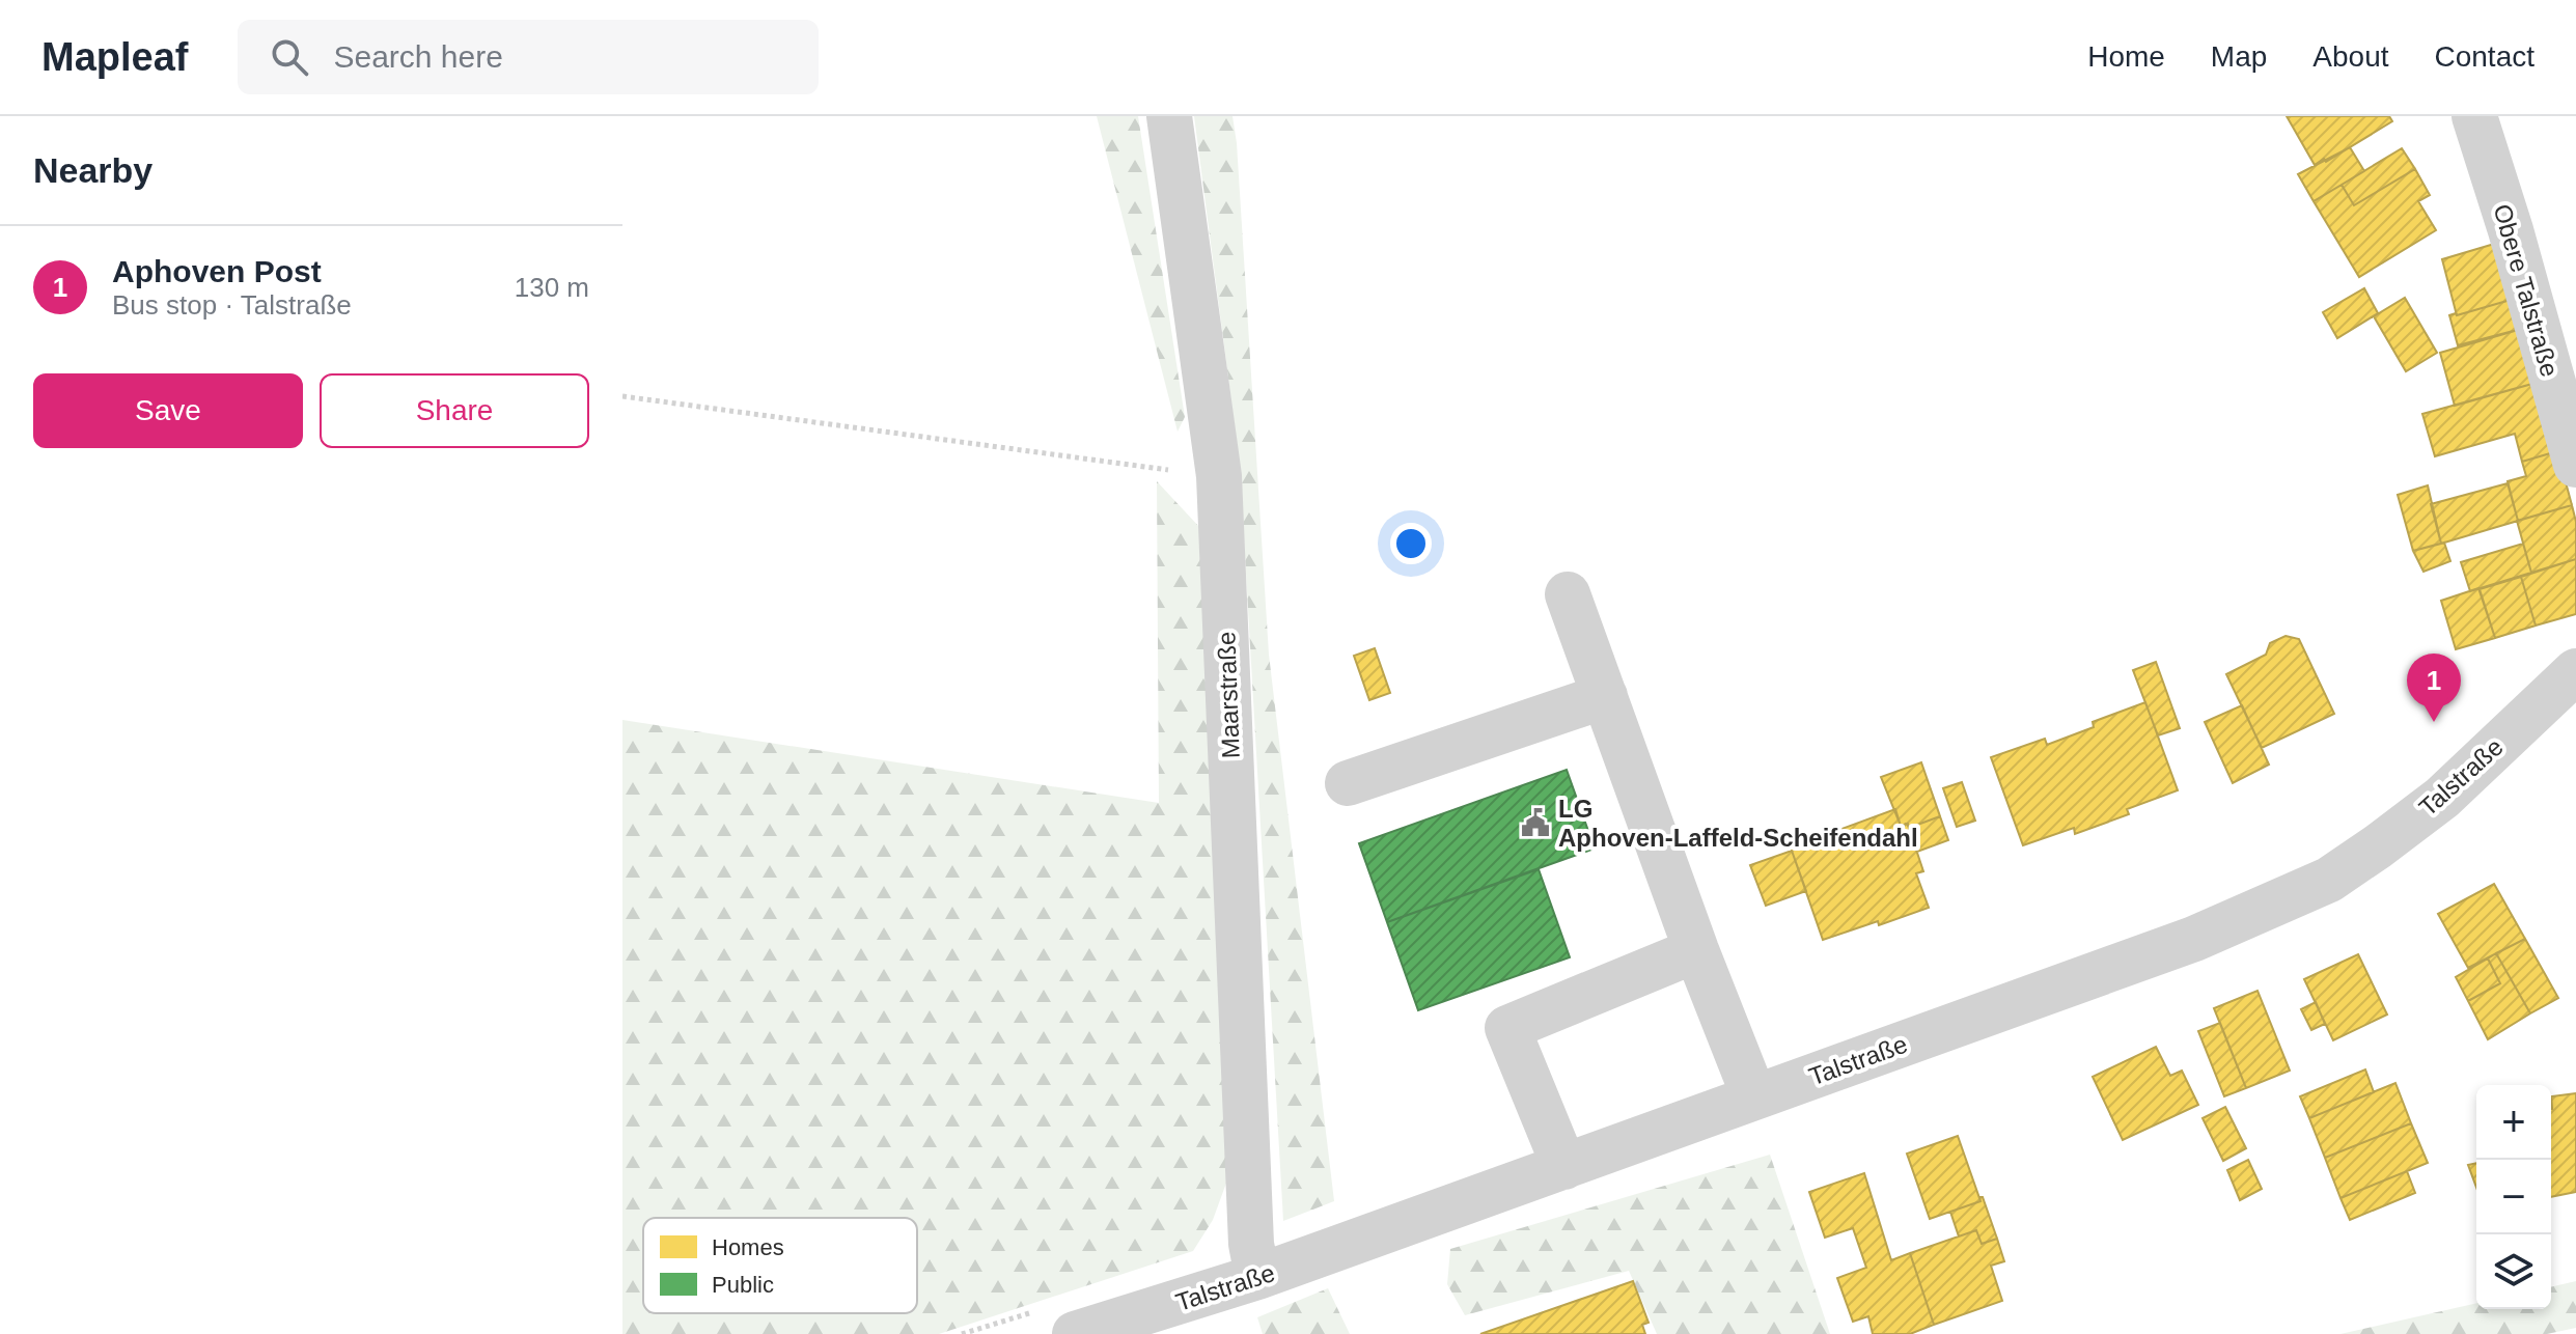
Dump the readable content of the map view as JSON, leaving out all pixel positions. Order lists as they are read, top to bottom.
{
  "streets": {
    "street": ["Obere Talstraße", "Maarstraße", "Talstraße"]
  },
  "crossings": [
    ["Maarstraße", "Talstraße"]
  ],
  "places": {
    "public building": ["LG Aphoven-Laffeld-Scheifendahl"]
  },
  "legend": ["Homes", "Public"],
  "page": {
    "header": "Mapleaf",
    "search": "Search here",
    "nav": [
      "Home",
      "Map",
      "About",
      "Contact"
    ],
    "heading": "Nearby",
    "list": [
      {
        "mark": "1",
        "name": "Aphoven Post",
        "note": "Bus stop · Talstraße",
        "value": "130 m"
      }
    ],
    "buttons": ["Save", "Share"],
    "pins": "1",
    "map_buttons": ["+", "−"]
  }
}
